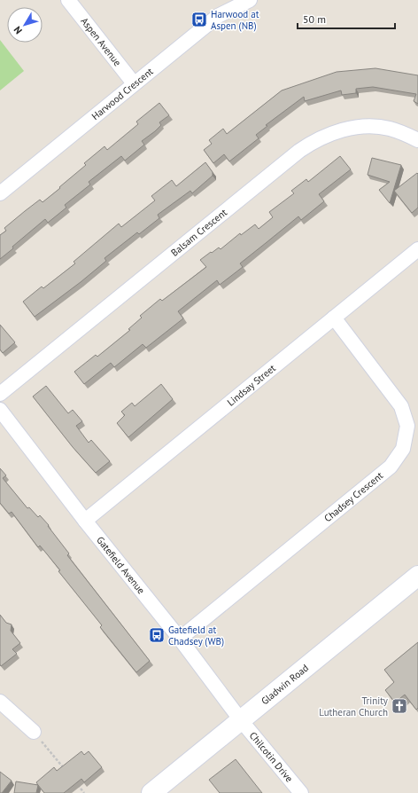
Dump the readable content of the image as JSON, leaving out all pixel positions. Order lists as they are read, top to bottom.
{
  "streets": {
    "main road": ["Gladwin Road"],
    "street": [
      "Aspen Avenue",
      "Harwood Crescent",
      "Balsam Crescent",
      "Lindsay Street",
      "Chadsey Crescent",
      "Gatefield Avenue",
      "Chilcotin Drive"
    ]
  },
  "crossings": [
    ["Aspen Avenue", "Harwood Crescent"],
    ["Lindsay Street", "Chadsey Crescent"],
    ["Lindsay Street", "Gatefield Avenue"],
    ["Chadsey Crescent", "Gatefield Avenue"],
    ["Gatefield Avenue", "Gladwin Road"],
    ["Gatefield Avenue", "Chilcotin Drive"],
    ["Gladwin Road", "Chilcotin Drive"]
  ],
  "places": {
    "bus stop": ["Harwood at Aspen (NB)", "Gatefield at Chadsey (WB)"],
    "church": ["Trinity Lutheran Church"]
  },
  "scale_bar": "50 m",
  "north": "bottom left"
}
